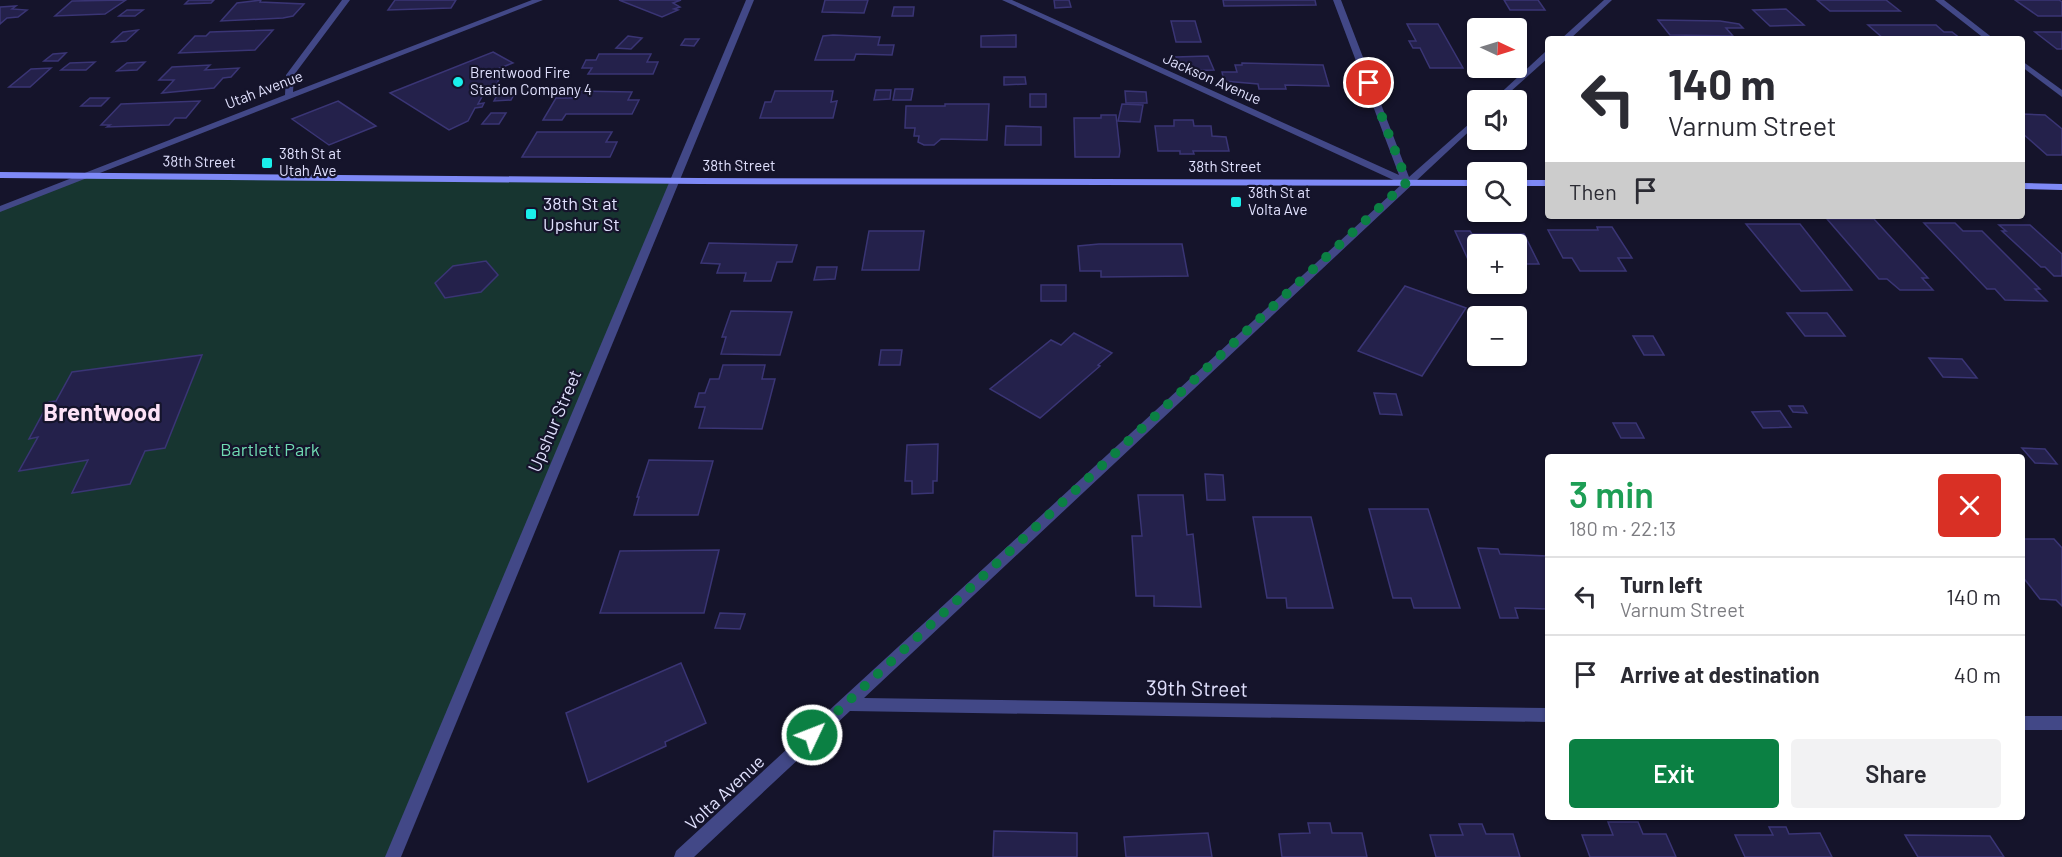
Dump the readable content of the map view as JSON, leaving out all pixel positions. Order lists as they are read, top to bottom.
{
  "streets": {
    "main road": ["38th Street"],
    "street": [
      "Jackson Avenue",
      "Utah Avenue",
      "Upshur Street",
      "39th Street",
      "Volta Avenue"
    ]
  },
  "crossings": [
    ["Jackson Avenue", "38th Street"],
    ["Jackson Avenue", "Volta Avenue"],
    ["Utah Avenue", "38th Street"],
    ["38th Street", "Upshur Street"],
    ["38th Street", "Volta Avenue"],
    ["39th Street", "Volta Avenue"]
  ],
  "districts": ["Brentwood"],
  "parks": ["Bartlett Park"],
  "places": {
    "other": ["Brentwood Fire Station Company 4"],
    "transit": ["38th St at Utah Ave", "38th St at Volta Ave", "38th St at Upshur St"]
  },
  "north": "right",
  "page": {
    "map_buttons": ["+", "−"],
    "turn": ["140 m", "Varnum Street"],
    "then": "Then",
    "heading": ["3 min", "180 m · 22:13"],
    "list": [
      {
        "name": "Turn left",
        "note": "Varnum Street",
        "value": "140 m"
      },
      {
        "name": "Arrive at destination",
        "value": "40 m"
      }
    ],
    "buttons": ["Exit", "Share"]
  }
}
